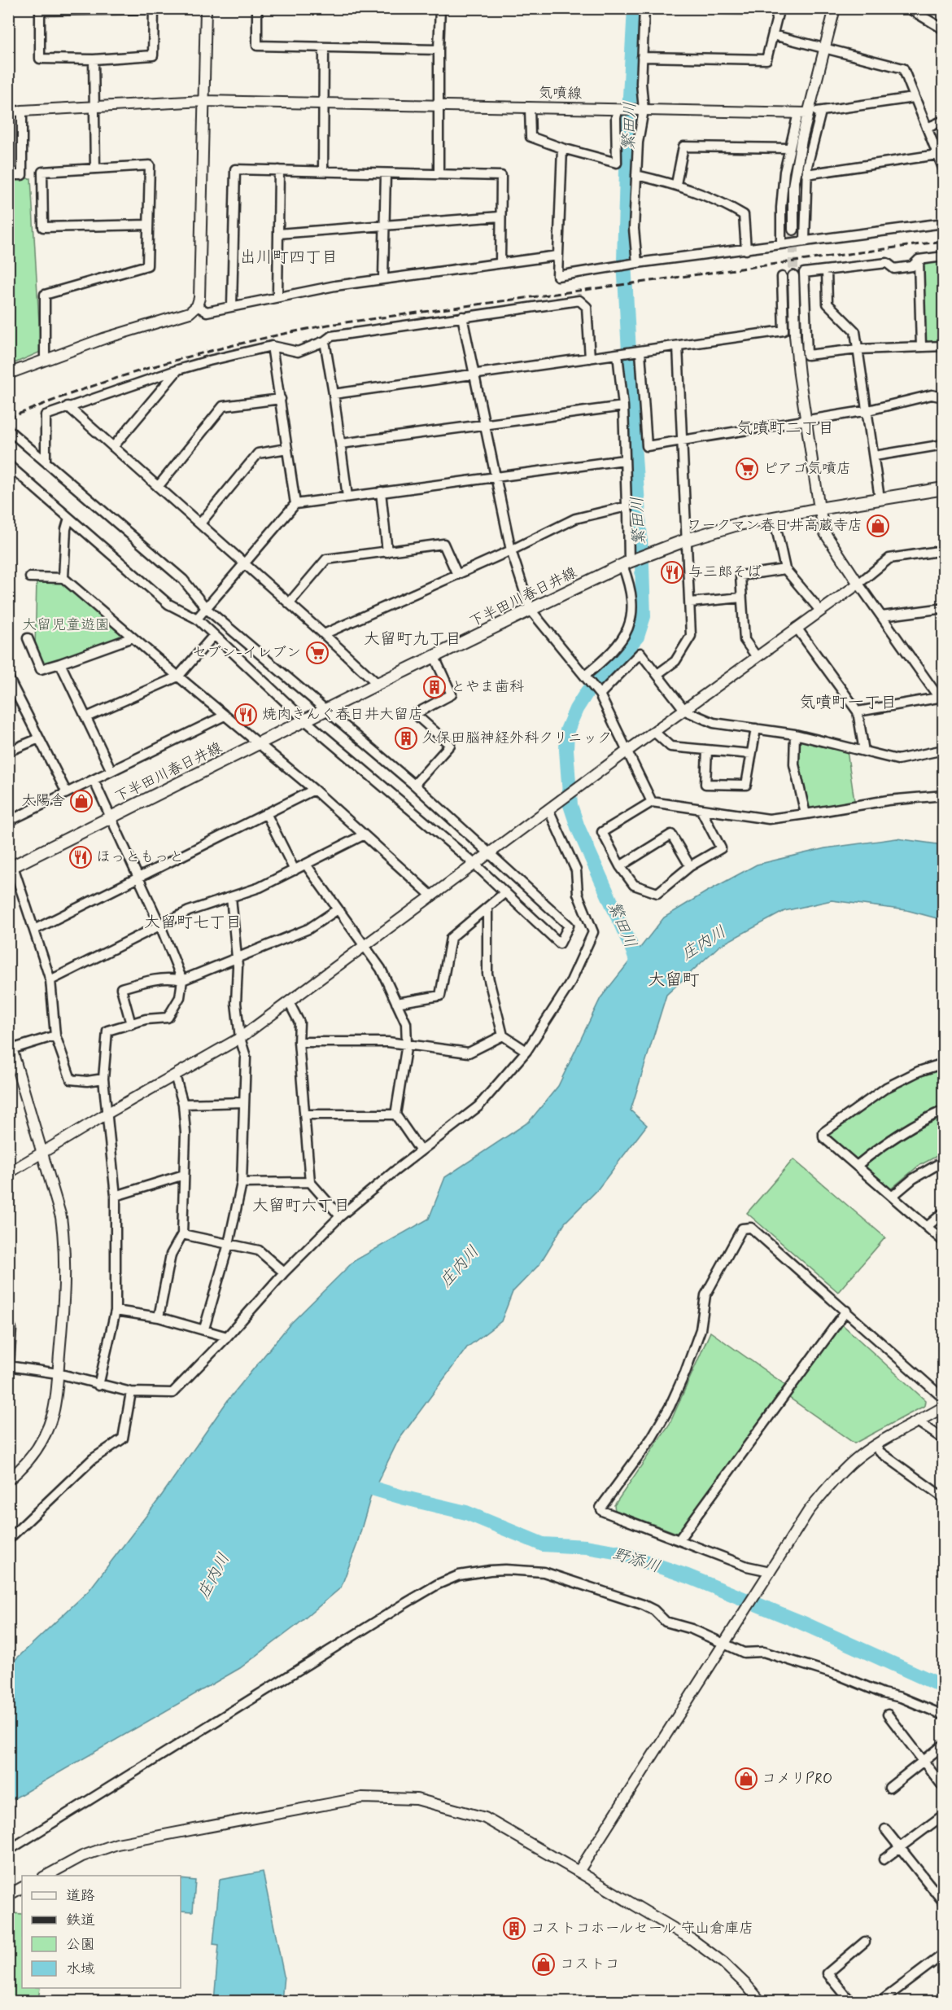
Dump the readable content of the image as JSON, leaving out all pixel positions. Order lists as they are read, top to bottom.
{
  "streets": {
    "main road": ["下半田川春日井線"],
    "street": ["気噴線"]
  },
  "districts": [
    "出川町四丁目",
    "気噴町二丁目",
    "大留町九丁目",
    "気噴町一丁目",
    "大留町七丁目",
    "大留町",
    "大留町六丁目"
  ],
  "water": ["繁田川", "庄内川", "野添川"],
  "parks": ["大留児童遊園"],
  "places": {
    "supermarket": ["ピアゴ気噴店", "セブン-イレブン"],
    "shop": [
      "ワークマン春日井高蔵寺店",
      "太陽舎",
      "コメリPRO",
      "コストコ"
    ],
    "restaurant": ["与三郎そば", "焼肉きんぐ春日井大留店", "ほっともっと"],
    "building": ["とやま歯科", "久保田脳神経外科クリニック", "コストコホールセール 守山倉庫店"]
  },
  "legend": [
    "道路",
    "鉄道",
    "公園",
    "水域"
  ]
}
